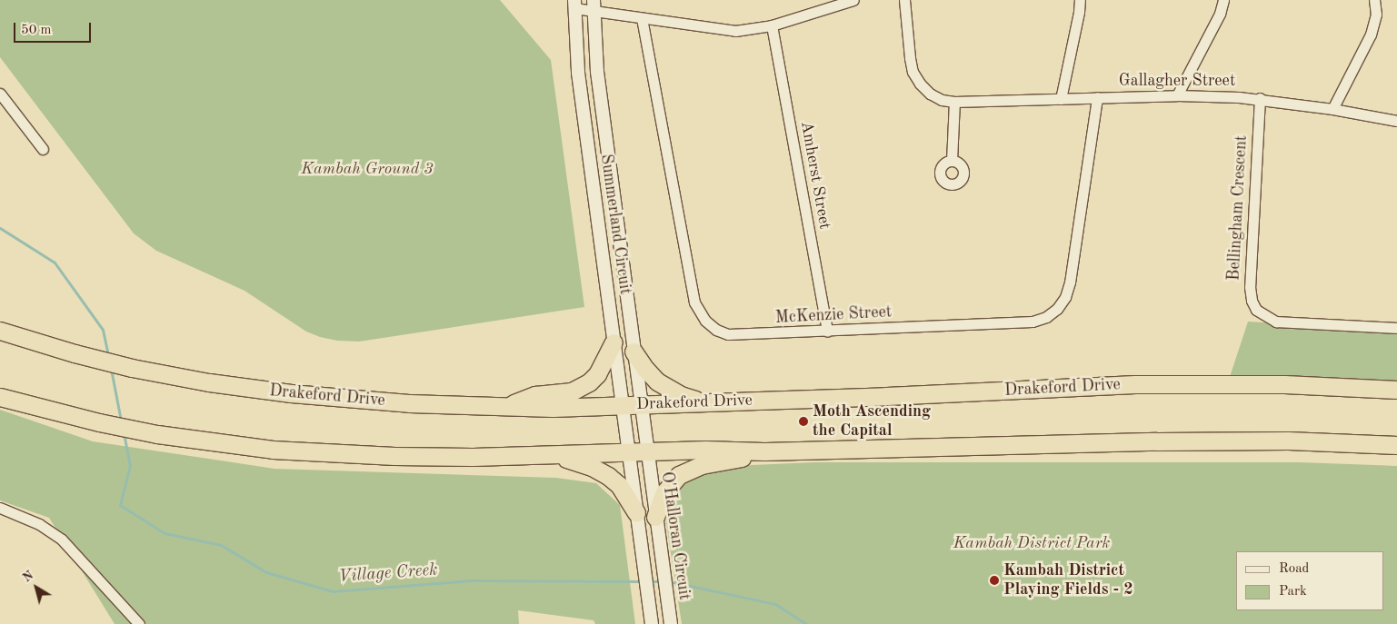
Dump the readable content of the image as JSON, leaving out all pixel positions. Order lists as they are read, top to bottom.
{
  "streets": {
    "highway": ["Drakeford Drive"],
    "street": [
      "Gallagher Street",
      "Amherst Street",
      "Bellingham Crescent",
      "Summerland Circuit",
      "McKenzie Street",
      "O'Halloran Circuit"
    ]
  },
  "crossings": [
    ["Gallagher Street", "Bellingham Crescent"],
    ["Gallagher Street", "McKenzie Street"],
    ["Amherst Street", "McKenzie Street"],
    ["Summerland Circuit", "Drakeford Drive"],
    ["Summerland Circuit", "O'Halloran Circuit"]
  ],
  "water": ["Village Creek"],
  "parks": ["Kambah Ground 3", "Kambah District Park"],
  "places": ["Moth Ascending the Capital", "Kambah District Playing Fields - 2"],
  "legend": ["Road", "Park"],
  "scale_bar": "50 m",
  "north": "top left"
}
